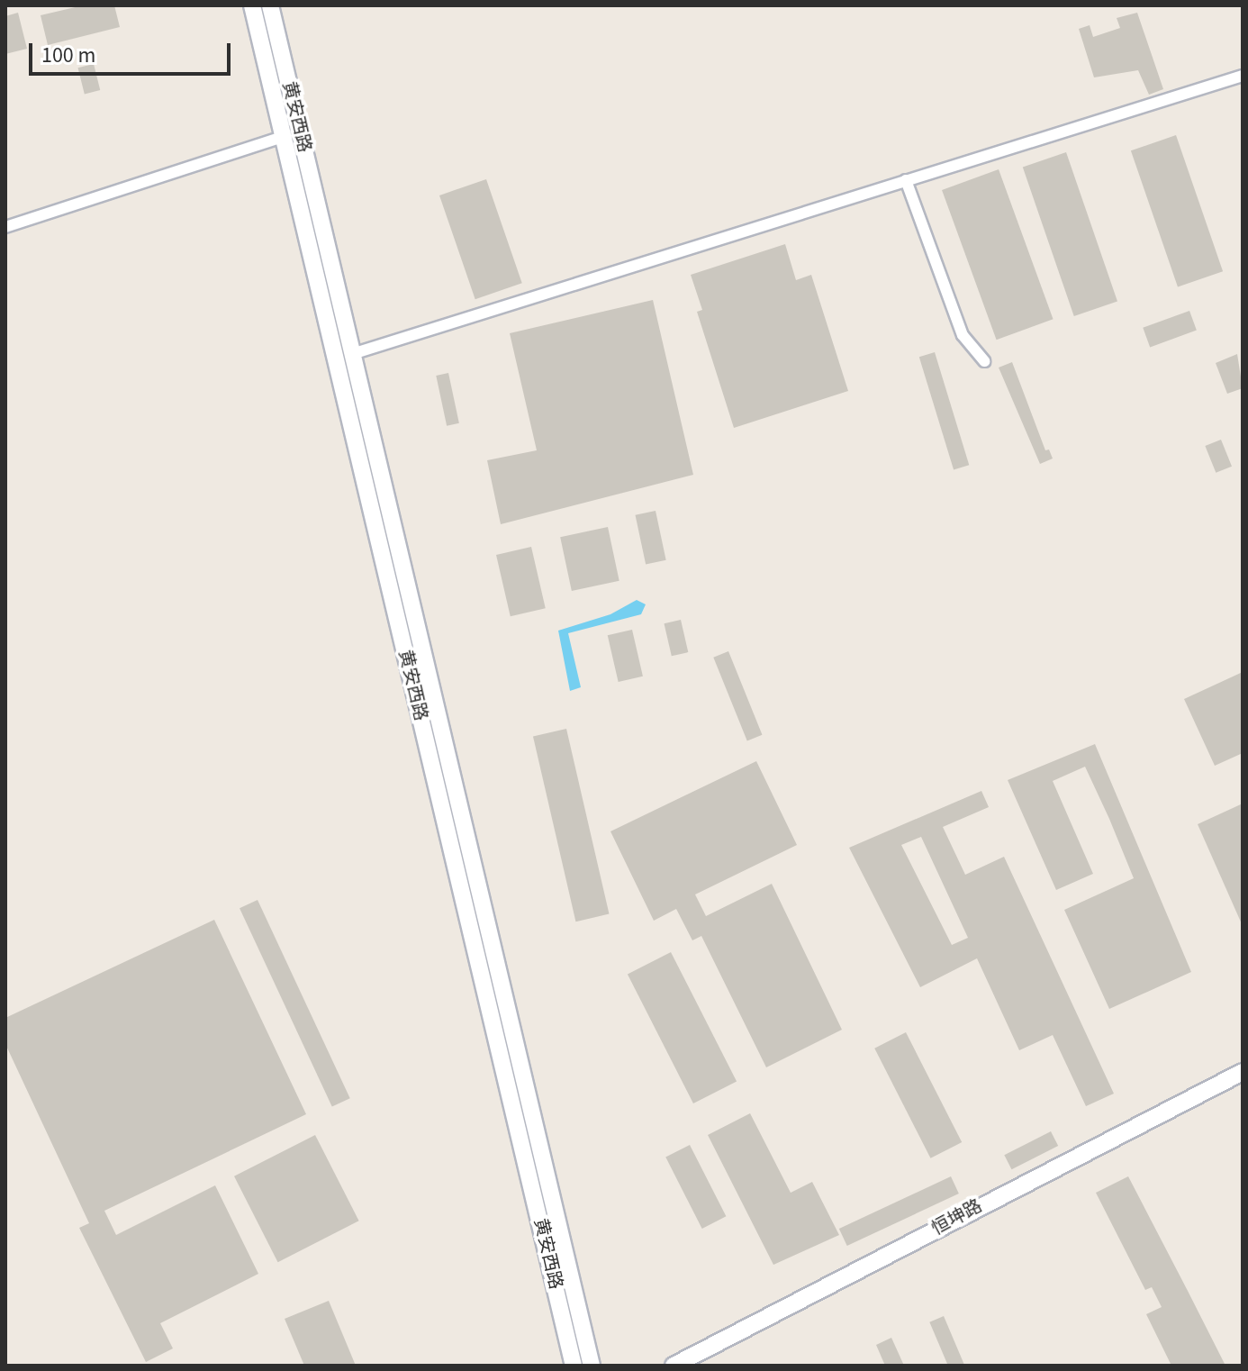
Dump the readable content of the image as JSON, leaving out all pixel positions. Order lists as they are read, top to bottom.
{
  "streets": {
    "street": ["黄安西路", "恒坤路"]
  },
  "scale_bar": "100 m"
}
